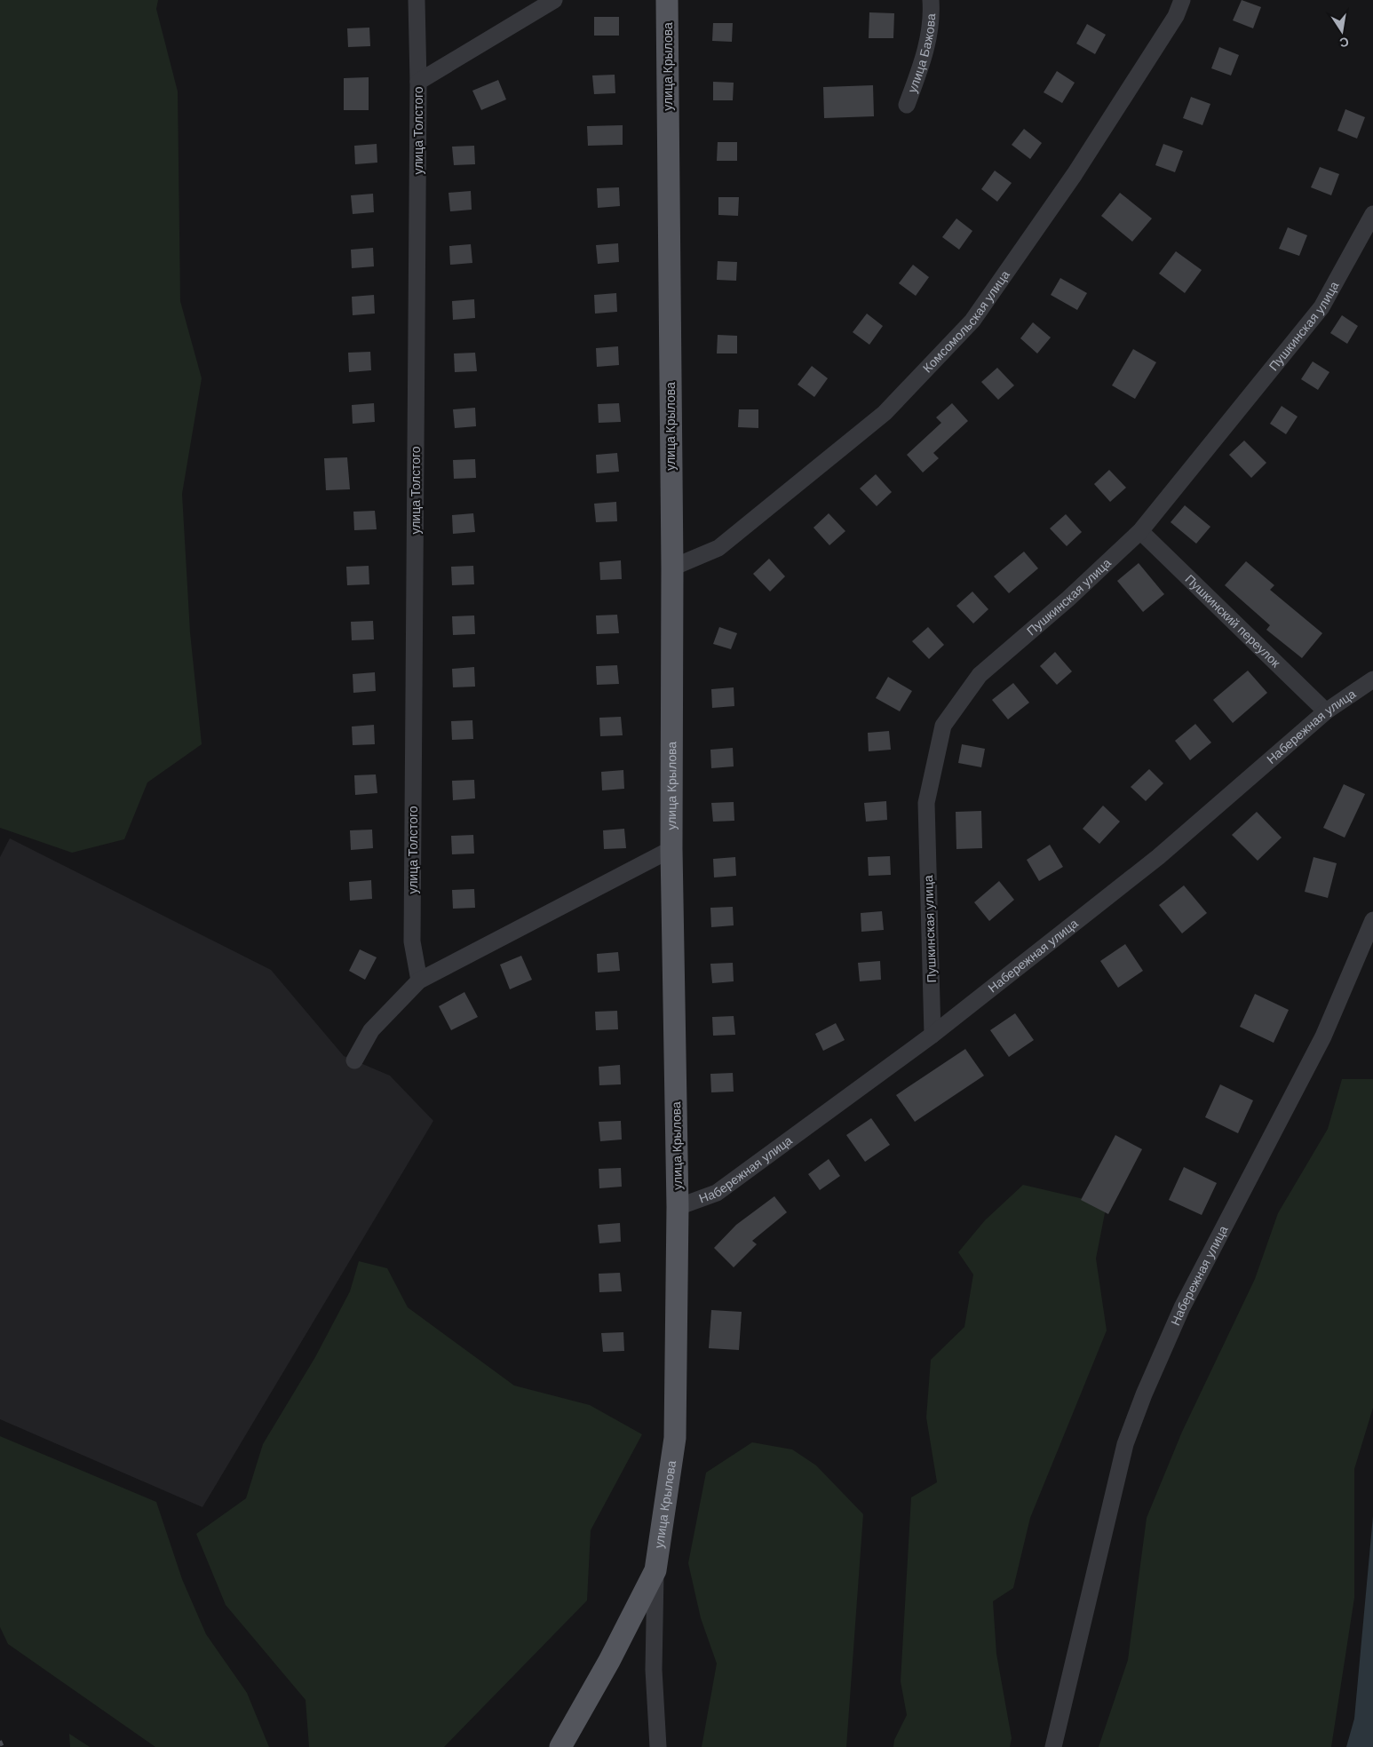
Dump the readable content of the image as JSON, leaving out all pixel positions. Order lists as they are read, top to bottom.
{
  "streets": {
    "main road": ["улица Крылова"],
    "street": [
      "улица Бажова",
      "улица Толстого",
      "Комсомольская улица",
      "Пушкинская улица",
      "Пушкинский переулок",
      "Набережная улица"
    ]
  },
  "crossings": [
    ["улица Крылова", "Комсомольская улица"],
    ["улица Крылова", "Набережная улица"],
    ["Пушкинская улица", "Пушкинский переулок"],
    ["Пушкинская улица", "Набережная улица"],
    ["Пушкинский переулок", "Набережная улица"]
  ],
  "north": "bottom"
}
